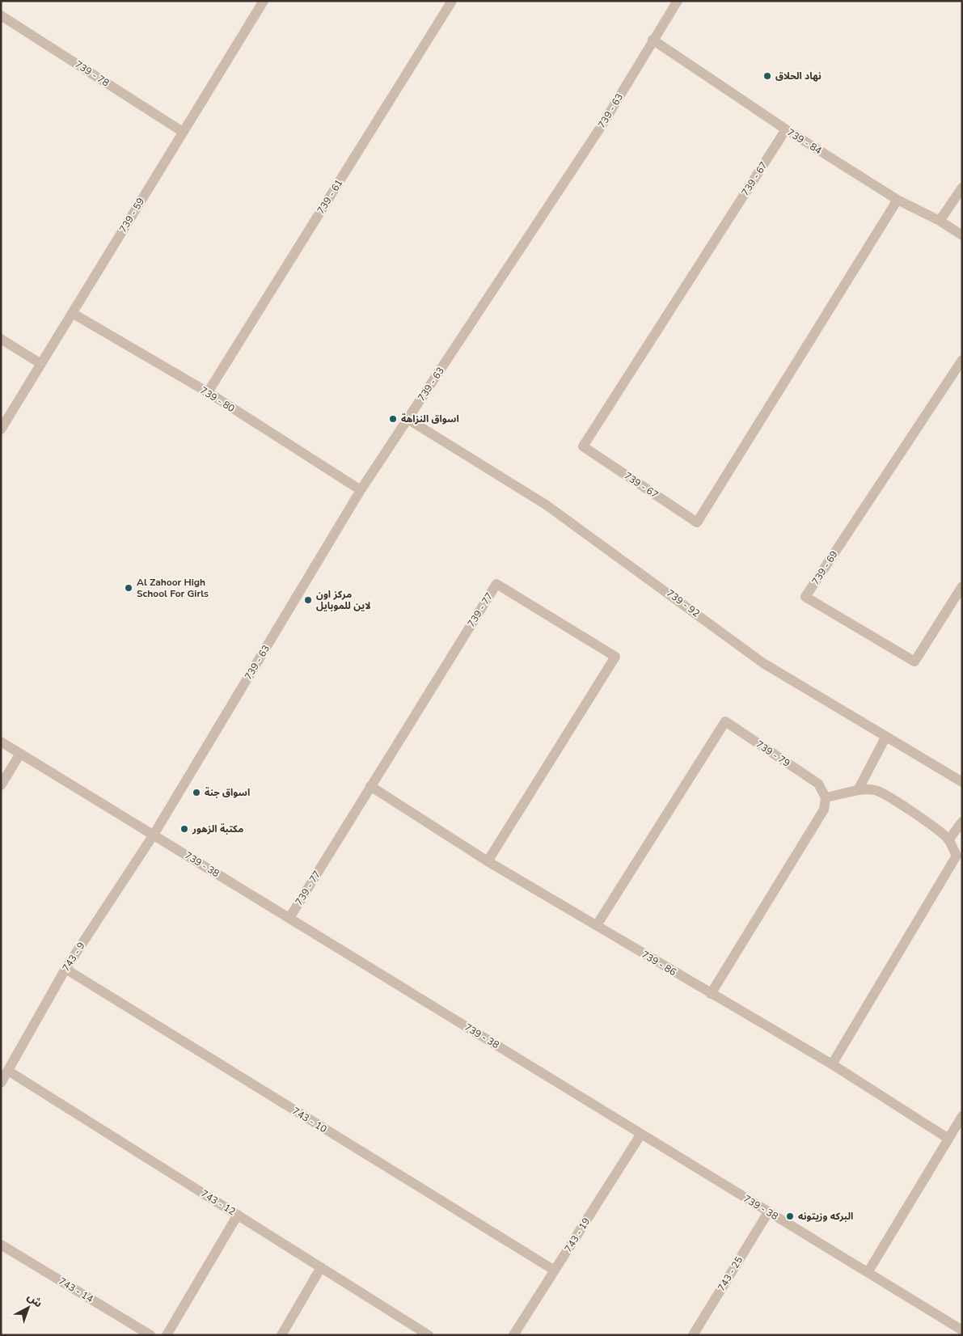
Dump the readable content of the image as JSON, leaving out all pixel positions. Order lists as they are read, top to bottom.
{
  "streets": {
    "street": [
      "739 - 78",
      "739 - 63",
      "739 - 84",
      "739 - 67",
      "739 - 61",
      "739 - 59",
      "739 - 80",
      "739 - 69",
      "739 - 92",
      "739 - 77",
      "739 - 79",
      "739 - 38",
      "743 - 9",
      "739 - 86",
      "743 - 10",
      "743 - 12",
      "743 - 19",
      "743 - 25",
      "743 - 14"
    ]
  },
  "crossings": [
    ["739 - 78", "739 - 59"],
    ["739 - 63", "739 - 84"],
    ["739 - 63", "739 - 80"],
    ["739 - 63", "739 - 92"],
    ["739 - 63", "739 - 38"],
    ["739 - 63", "743 - 9"],
    ["739 - 84", "739 - 67"],
    ["739 - 61", "739 - 80"],
    ["739 - 59", "739 - 80"],
    ["739 - 77", "739 - 38"],
    ["739 - 77", "739 - 86"],
    ["739 - 79", "739 - 86"],
    ["739 - 38", "743 - 9"],
    ["739 - 38", "743 - 19"],
    ["739 - 38", "743 - 25"],
    ["743 - 9", "743 - 10"],
    ["743 - 9", "743 - 12"],
    ["743 - 10", "743 - 19"]
  ],
  "places": [
    "نهاد الحلاق",
    "اسواق النزاهة",
    "Al Zahoor High School For Girls",
    "مركز اون لاين للموبايل",
    "اسواق جنة",
    "مكتبة الزهور",
    "البركه وزيتونه"
  ],
  "north": "top right"
}
